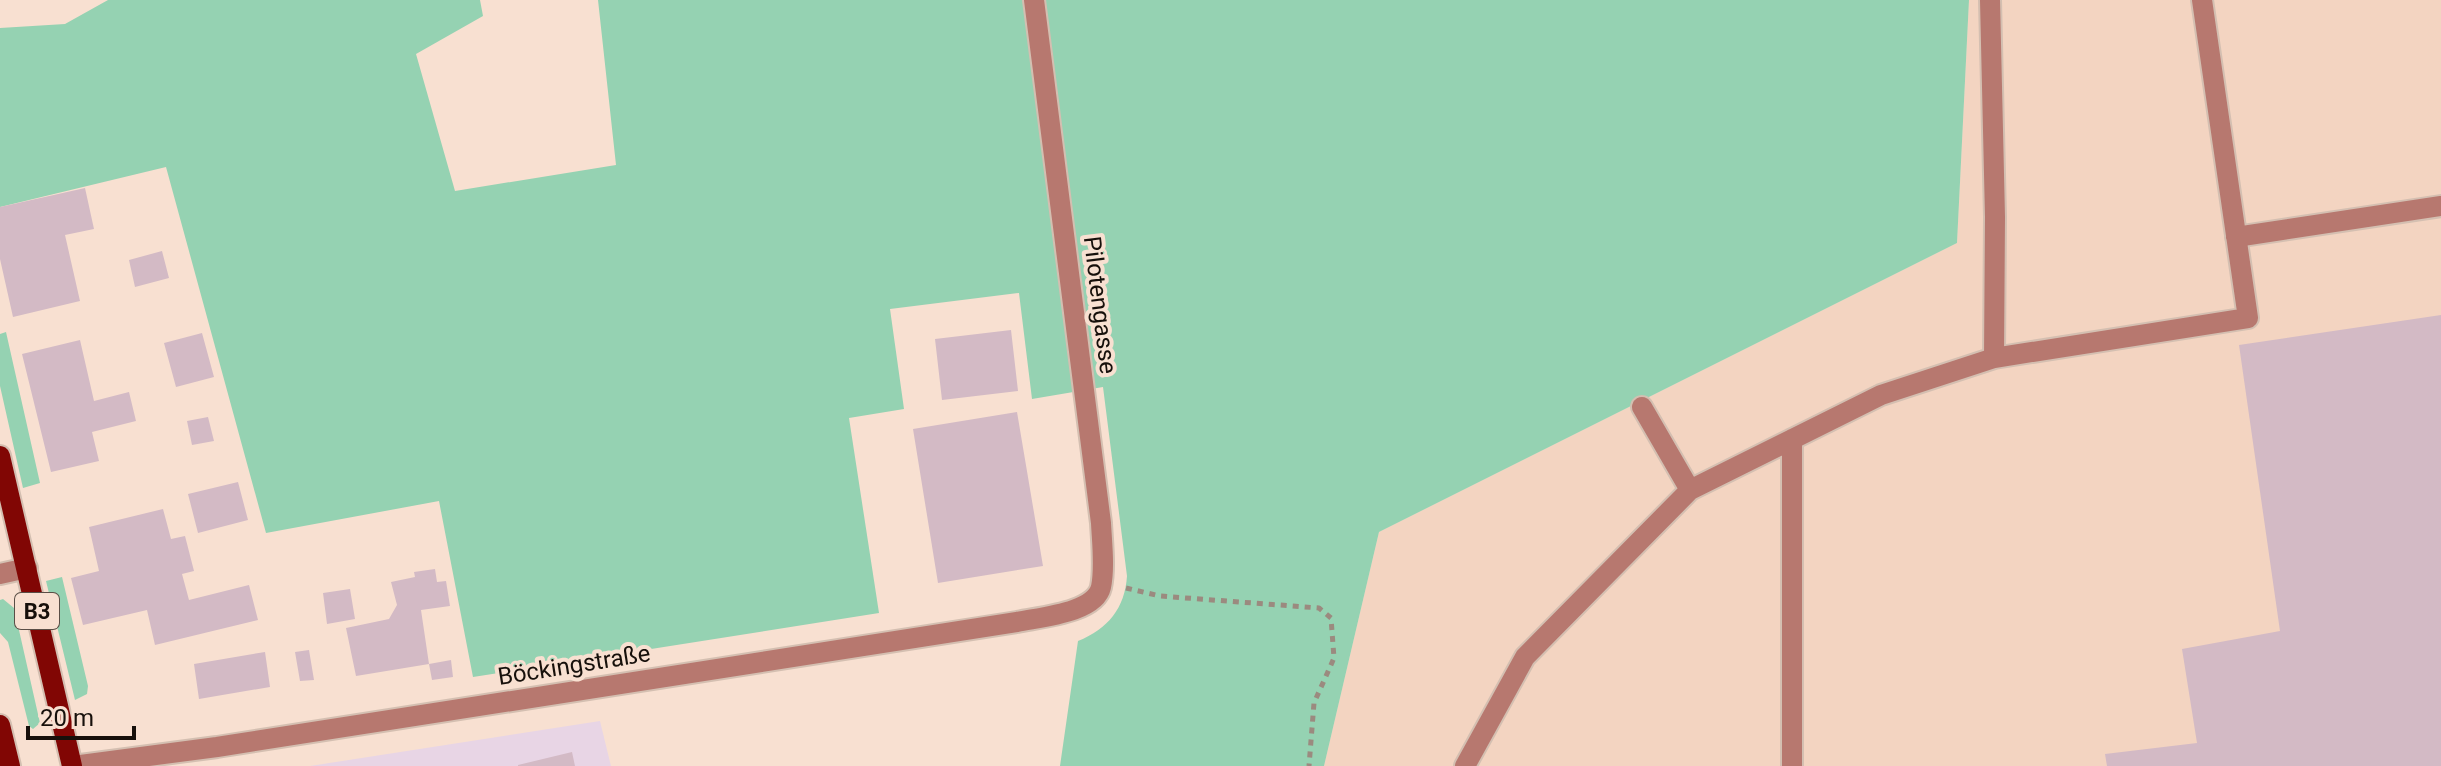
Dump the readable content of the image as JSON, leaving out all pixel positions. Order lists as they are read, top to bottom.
{
  "streets": {
    "main road": ["B3"],
    "street": ["Pilotengasse", "Böckingstraße"]
  },
  "crossings": [
    ["Pilotengasse", "Böckingstraße"],
    ["B3", "Böckingstraße"]
  ],
  "scale_bar": "20 m"
}
